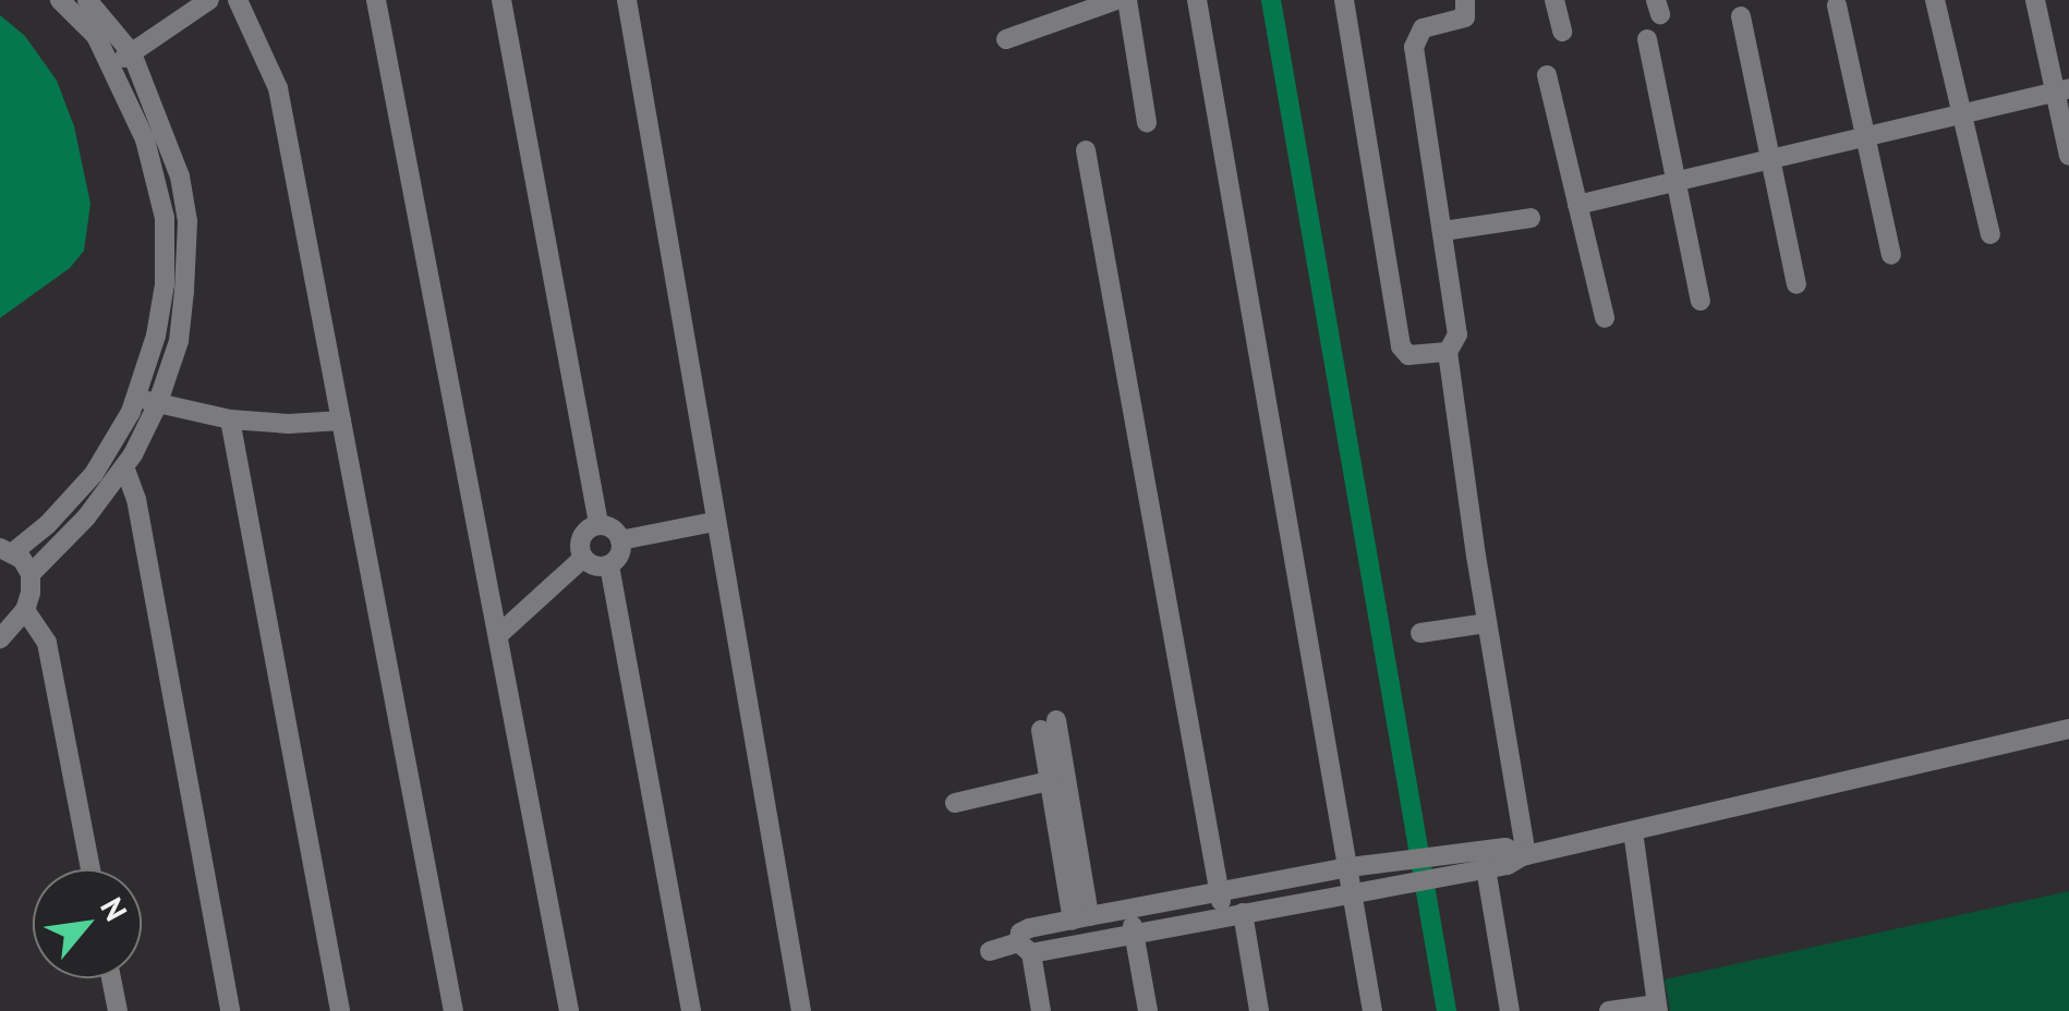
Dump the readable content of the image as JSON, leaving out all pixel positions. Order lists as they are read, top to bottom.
{
  "north": "top right"
}
